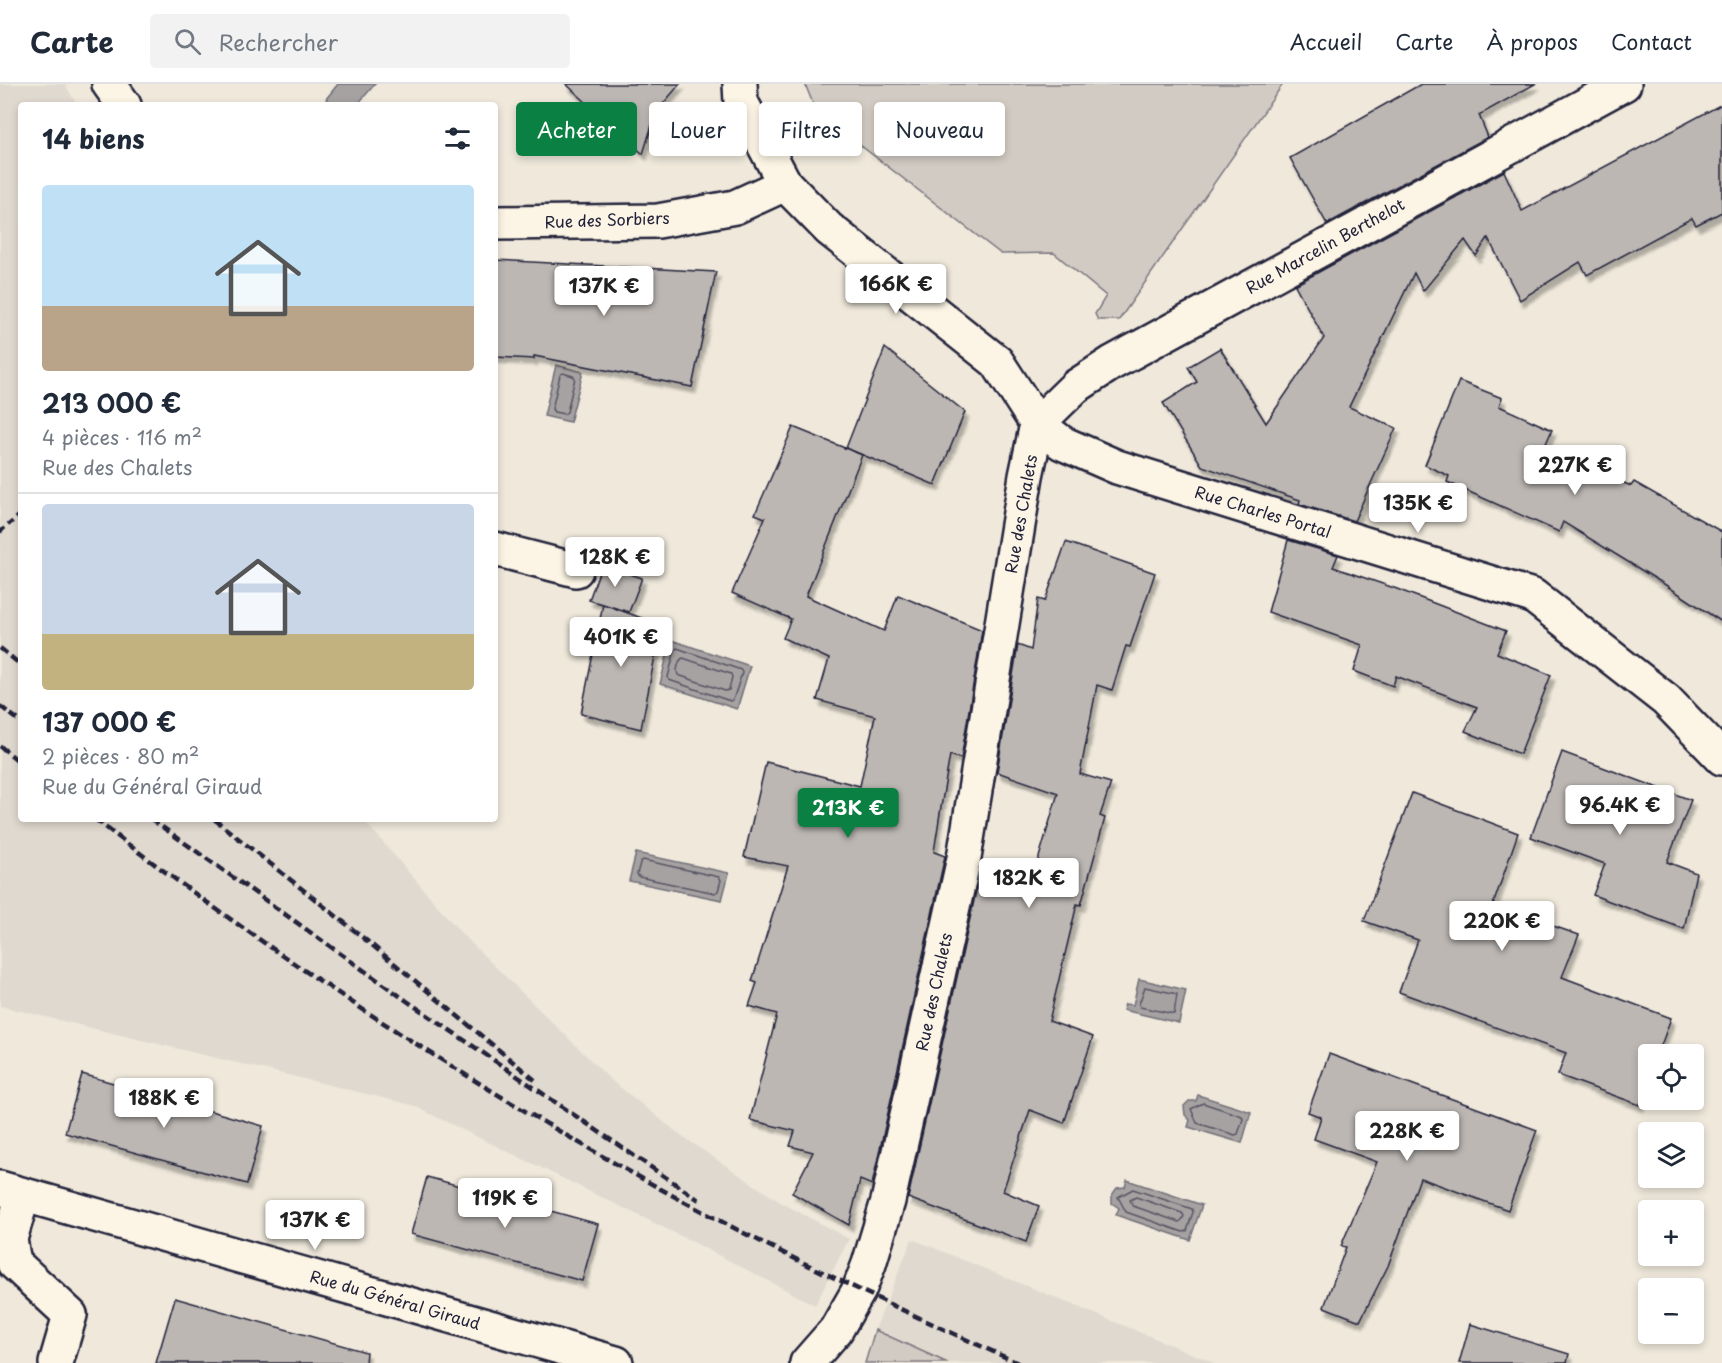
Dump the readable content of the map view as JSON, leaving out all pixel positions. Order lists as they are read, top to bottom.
{
  "streets": {
    "street": [
      "Rue des Sorbiers",
      "Rue Marcelin Berthelot",
      "Rue Charles Portal",
      "Rue des Chalets",
      "Rue du Général Giraud"
    ]
  },
  "crossings": [
    ["Rue des Sorbiers", "Rue Charles Portal"],
    ["Rue Marcelin Berthelot", "Rue Charles Portal"],
    ["Rue Marcelin Berthelot", "Rue des Chalets"],
    ["Rue Charles Portal", "Rue des Chalets"]
  ],
  "page": {
    "header": "Carte",
    "search": "Rechercher",
    "nav": [
      "Accueil",
      "Carte",
      "À propos",
      "Contact"
    ],
    "chip": [
      "Acheter",
      "Louer",
      "Filtres",
      "Nouveau"
    ],
    "heading": "14 biens",
    "list": [
      {
        "name": "213 000 €",
        "note": "4 pièces · 116 m² · Rue des Chalets"
      },
      {
        "name": "137 000 €",
        "note": "2 pièces · 80 m² · Rue du Général Giraud"
      }
    ],
    "price": [
      "166K €",
      "137K €",
      "227K €",
      "135K €",
      "128K €",
      "401K €",
      "96.4K €",
      "213K €",
      "182K €",
      "220K €",
      "188K €",
      "228K €",
      "119K €",
      "137K €"
    ],
    "map_buttons": ["+", "−"]
  }
}
